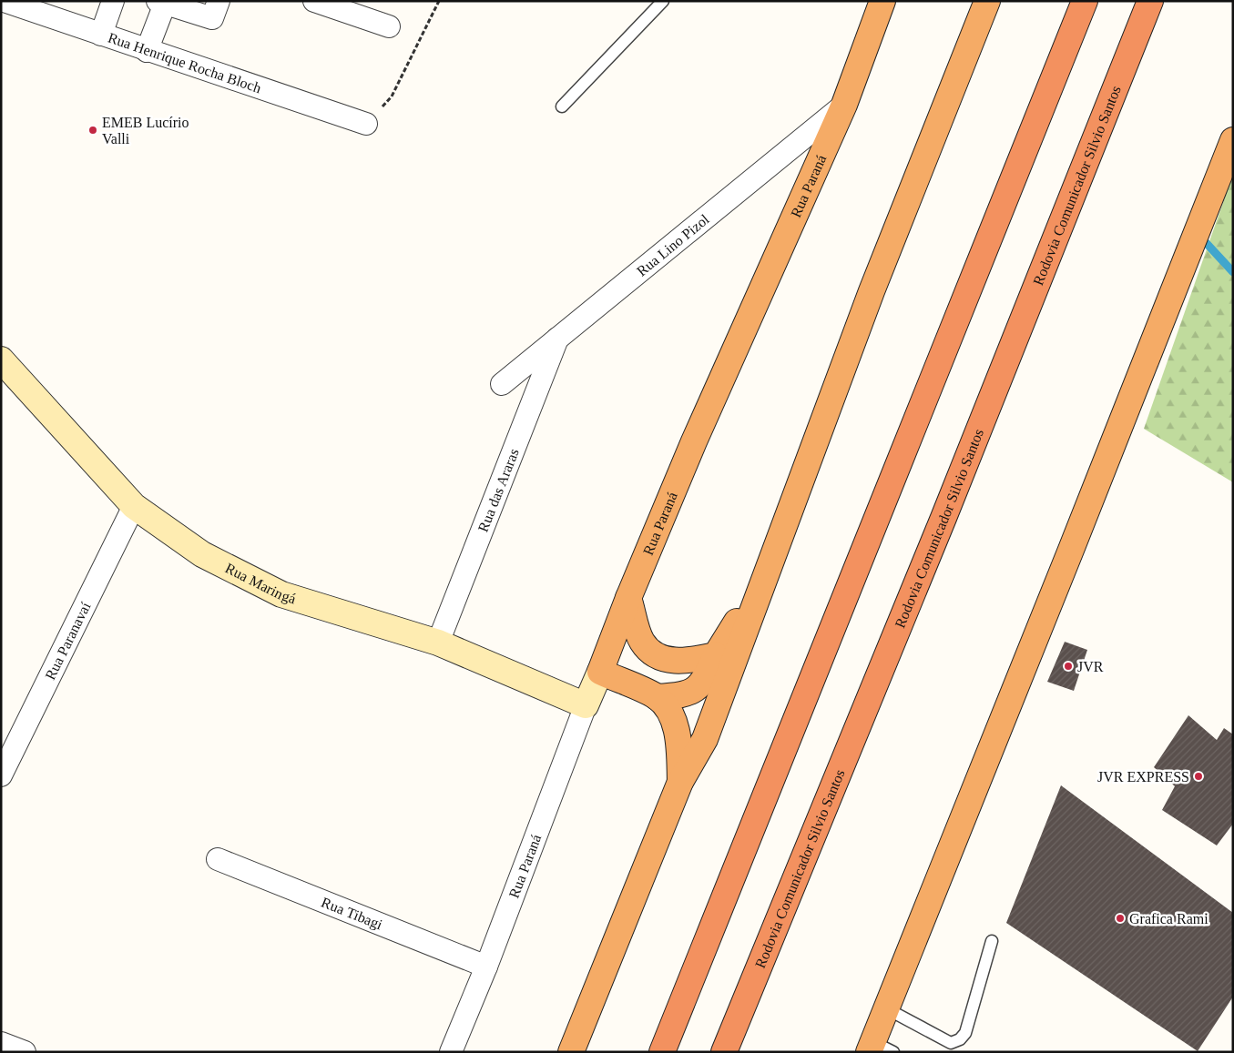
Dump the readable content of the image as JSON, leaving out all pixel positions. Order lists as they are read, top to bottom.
{
  "streets": {
    "highway": ["Rodovia Comunicador Silvio Santos", "Rua Paraná"],
    "main road": ["Rua Maringá"],
    "street": [
      "Rua Henrique Rocha Bloch",
      "Rua Lino Pizol",
      "Rua das Araras",
      "Rua Paranavaí",
      "Rua Tibagi"
    ]
  },
  "crossings": [
    ["Rua Paraná", "Rua Lino Pizol"],
    ["Rua Paraná", "Rua Maringá"],
    ["Rua Paraná", "Rua Tibagi"],
    ["Rua Lino Pizol", "Rua das Araras"],
    ["Rua das Araras", "Rua Maringá"],
    ["Rua Maringá", "Rua Paranavaí"]
  ],
  "places": [
    "EMEB Lucírio Valli",
    "JVR",
    "JVR EXPRESS",
    "Grafica Rami"
  ]
}
